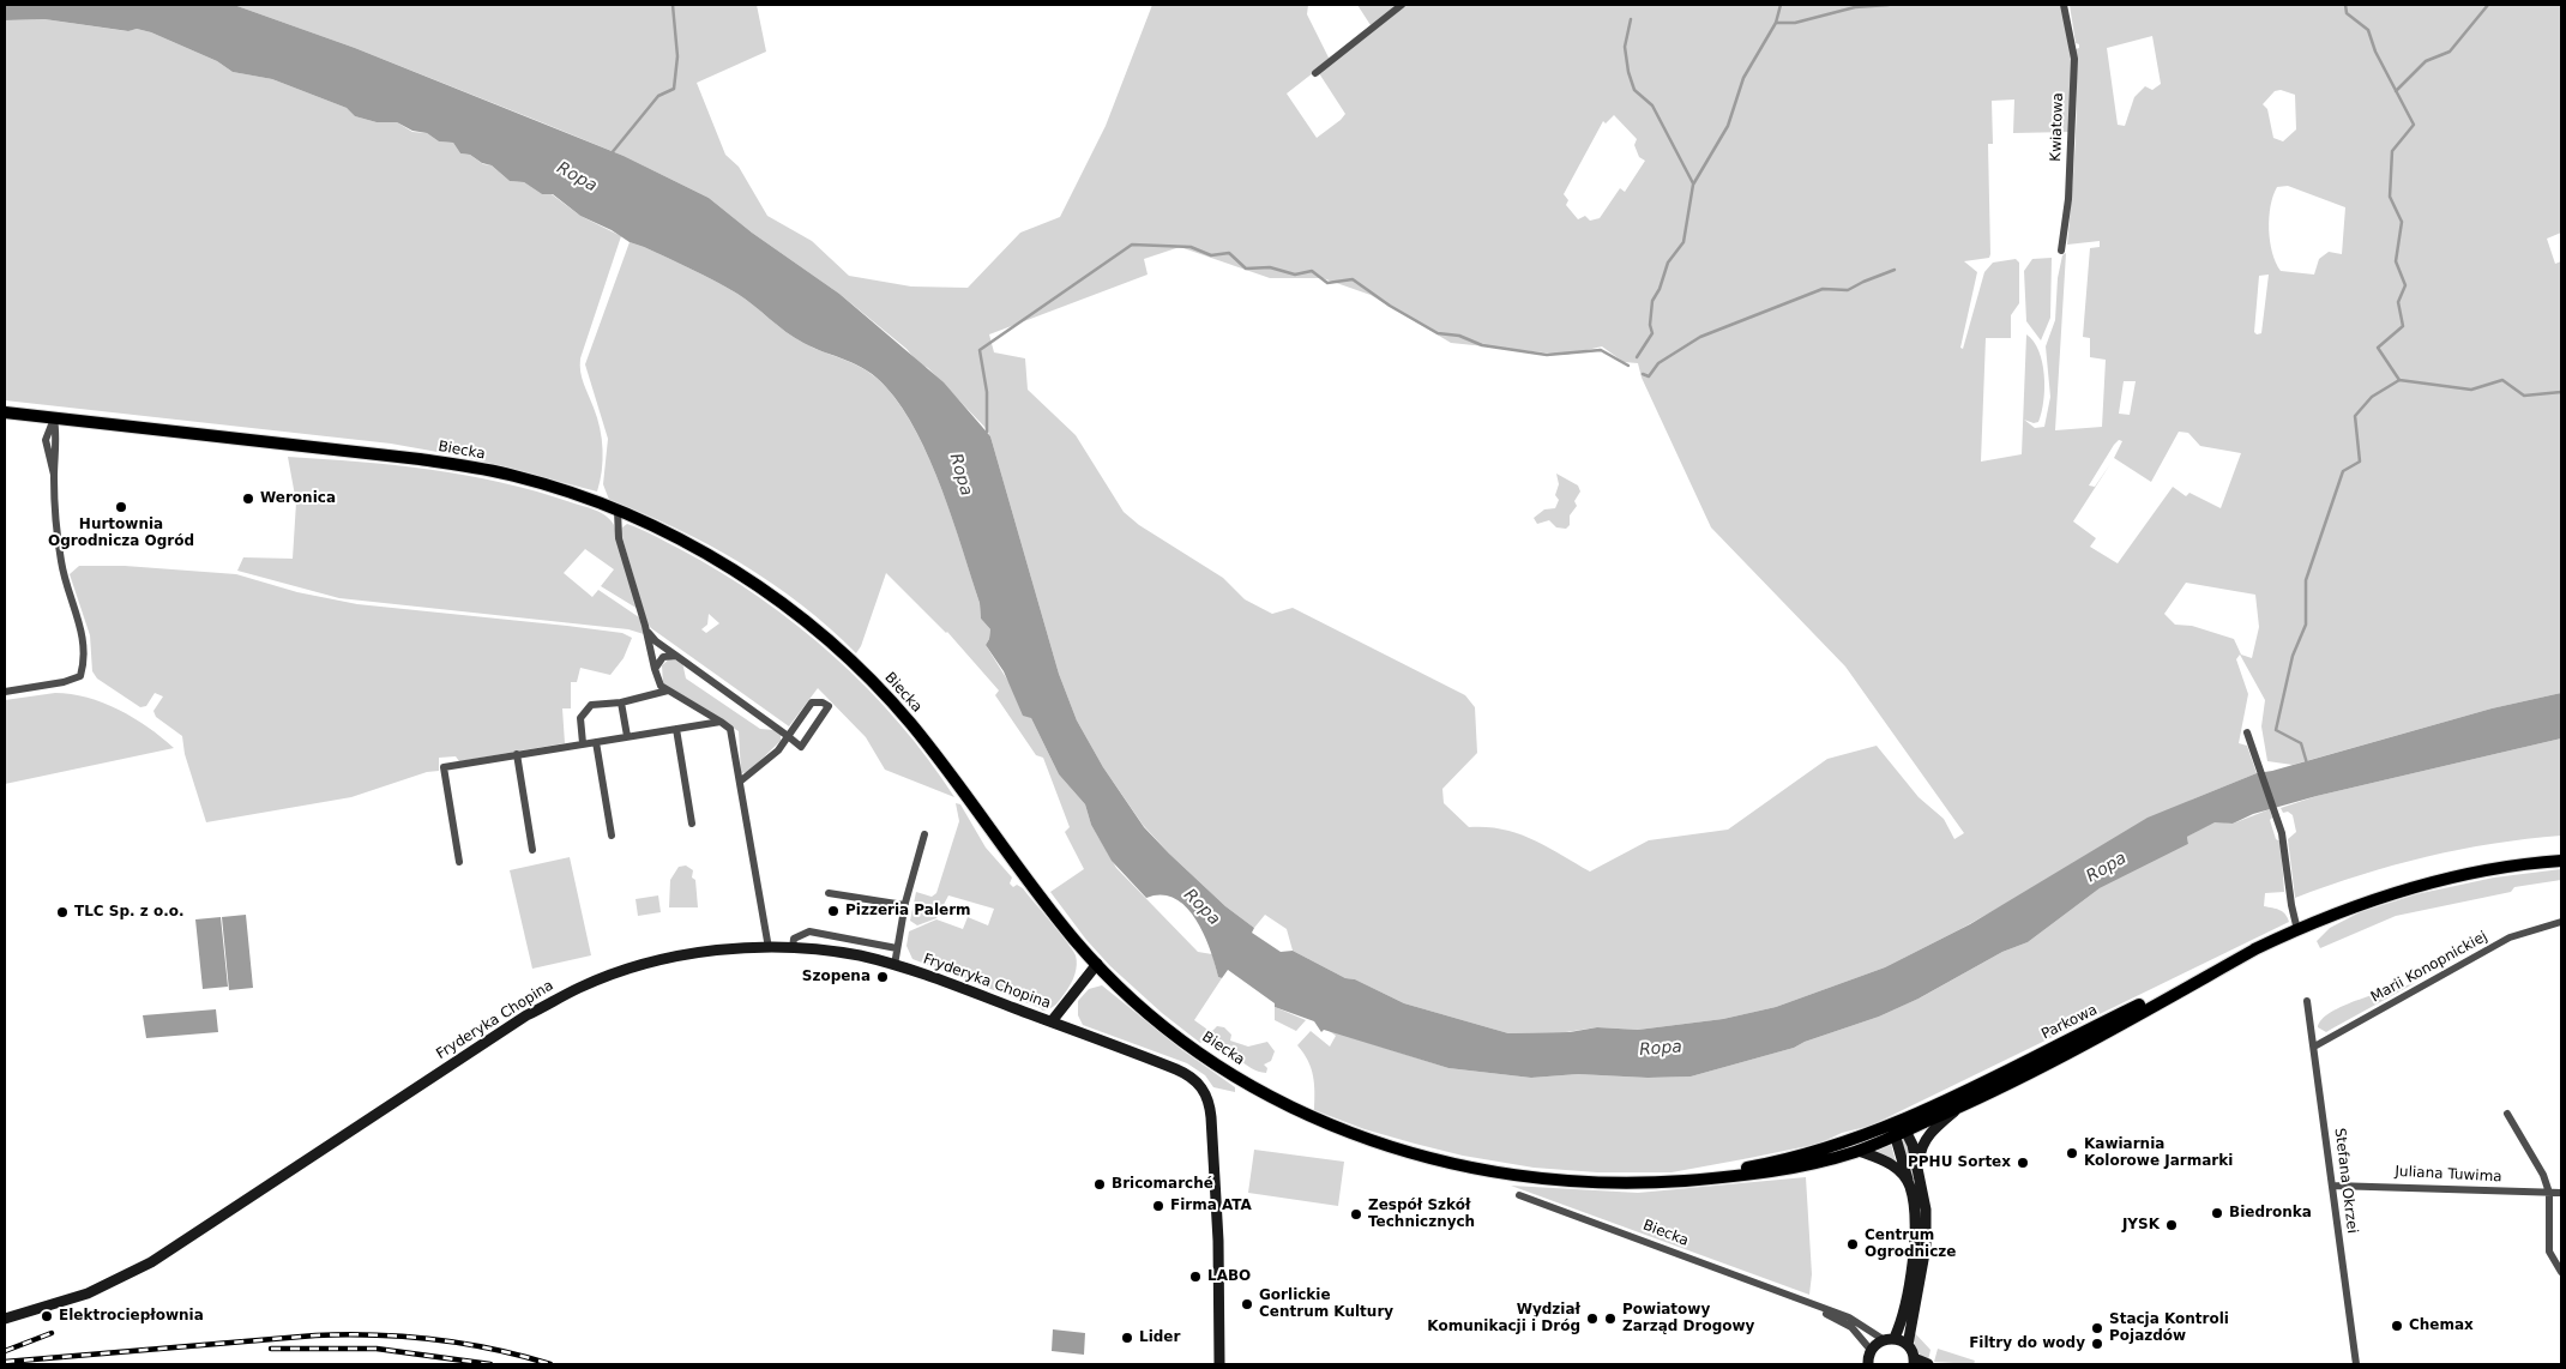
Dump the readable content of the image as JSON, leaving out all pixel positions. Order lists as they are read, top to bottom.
{
  "streets": {
    "main road": ["Biecka", "Parkowa"],
    "street": [
      "Kwiatowa",
      "Marii Konopnickiej",
      "Fryderyka Chopina",
      "Juliana Tuwima",
      "Stefana Okrzei"
    ]
  },
  "crossings": [
    ["Biecka", "Fryderyka Chopina"],
    ["Biecka", "Parkowa"],
    ["Marii Konopnickiej", "Stefana Okrzei"],
    ["Juliana Tuwima", "Stefana Okrzei"]
  ],
  "water": ["Ropa"],
  "places": [
    "Weronica",
    "Hurtownia Ogrodnicza Ogród",
    "Pizzeria Palerm",
    "TLC Sp. z o.o.",
    "Szopena",
    "Kawiarnia Kolorowe Jarmarki",
    "PPHU Sortex",
    "Bricomarché",
    "Firma ATA",
    "Biedronka",
    "Zespół Szkół Technicznych",
    "JYSK",
    "Centrum Ogrodnicze",
    "LABO",
    "Gorlickie Centrum Kultury",
    "Elektrociepłownia",
    "Wydział Komunikacji i Dróg",
    "Powiatowy Zarząd Drogowy",
    "Chemax",
    "Stacja Kontroli Pojazdów",
    "Lider",
    "Filtry do wody"
  ]
}
